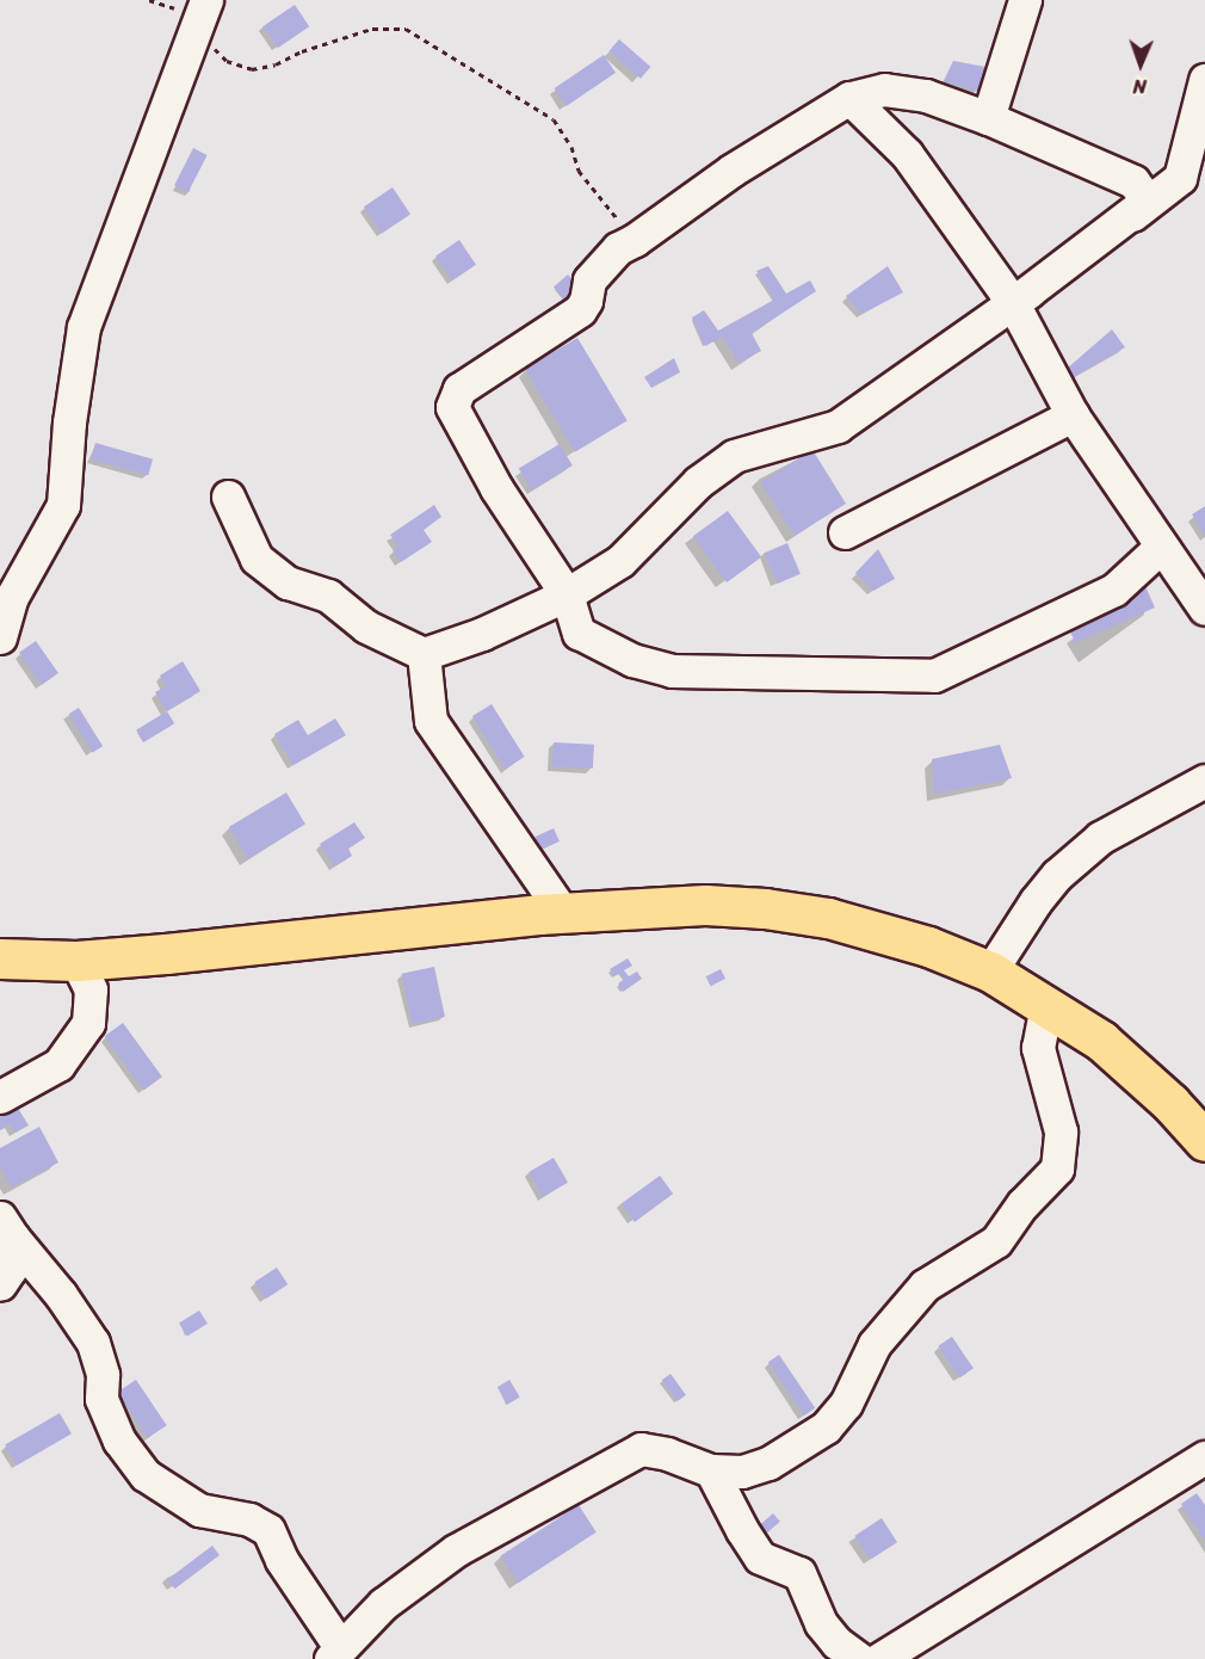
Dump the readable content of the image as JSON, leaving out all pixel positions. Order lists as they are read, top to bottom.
{
  "north": "bottom"
}
